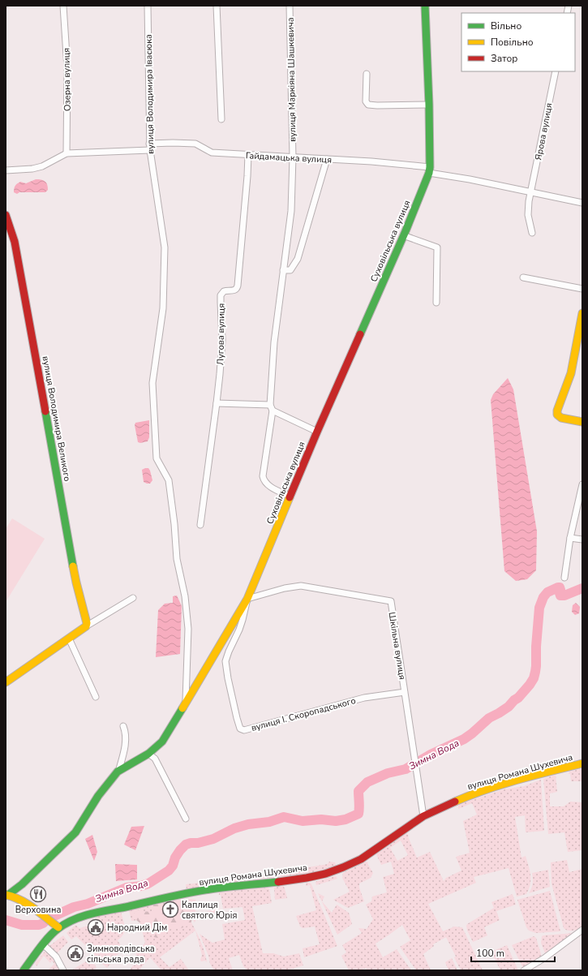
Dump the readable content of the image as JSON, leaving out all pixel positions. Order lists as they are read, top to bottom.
{
  "streets": {
    "street": [
      "Озерна вулиця",
      "вулиця Маркіяна Шашкевича",
      "вулиця Володимира Івасюка",
      "Ярова вулиця",
      "Гайдамацька вулиця",
      "Суховільська вулиця",
      "Лугова вулиця",
      "вулиця Володимира Великого",
      "Шкільна вулиця",
      "вулиця І. Скоропадського",
      "вулиця Романа Шухевича"
    ]
  },
  "crossings": [
    ["Озерна вулиця", "Гайдамацька вулиця"],
    ["вулиця Маркіяна Шашкевича", "Гайдамацька вулиця"],
    ["вулиця Маркіяна Шашкевича", "Суховільська вулиця"],
    ["вулиця Володимира Івасюка", "Гайдамацька вулиця"],
    ["вулиця Володимира Івасюка", "Суховільська вулиця"],
    ["Ярова вулиця", "Гайдамацька вулиця"],
    ["Гайдамацька вулиця", "Суховільська вулиця"],
    ["Гайдамацька вулиця", "Лугова вулиця"],
    ["Суховільська вулиця", "Шкільна вулиця"],
    ["Суховільська вулиця", "вулиця І. Скоропадського"],
    ["Шкільна вулиця", "вулиця І. Скоропадського"],
    ["Шкільна вулиця", "вулиця Романа Шухевича"]
  ],
  "water": ["Зимна Вода"],
  "places": {
    "restaurant": ["Верховина"],
    "church": ["Каплиця святого Юрія"],
    "public building": ["Народний Дім", "Зимноводівська сільська рада"]
  },
  "legend": ["Вільно", "Повільно", "Затор"],
  "scale_bar": "100 m"
}
